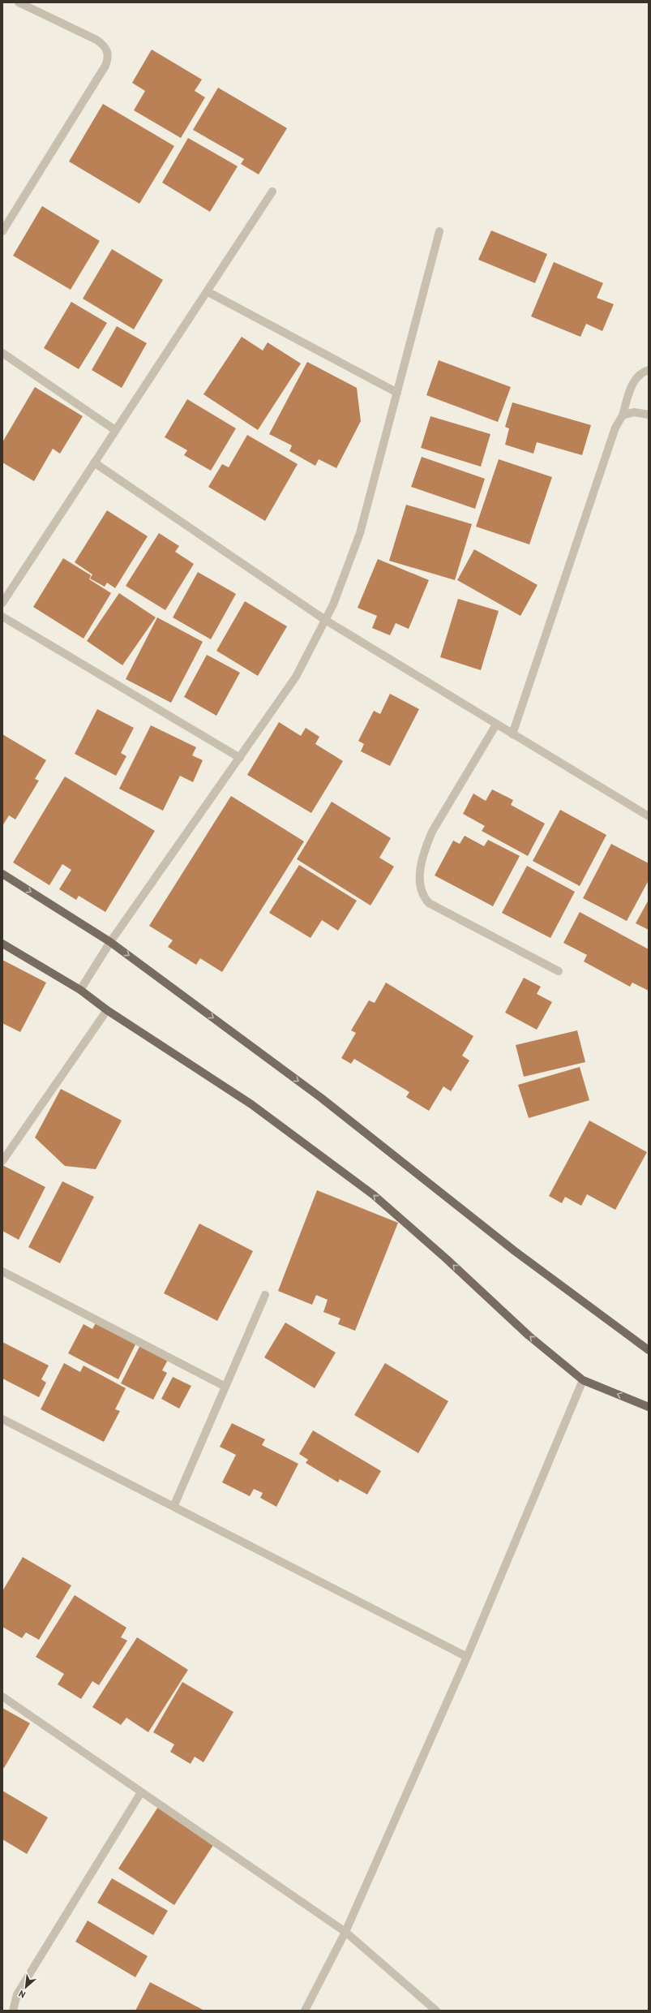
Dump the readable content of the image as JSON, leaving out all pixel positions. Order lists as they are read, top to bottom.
{
  "north": "bottom left"
}
